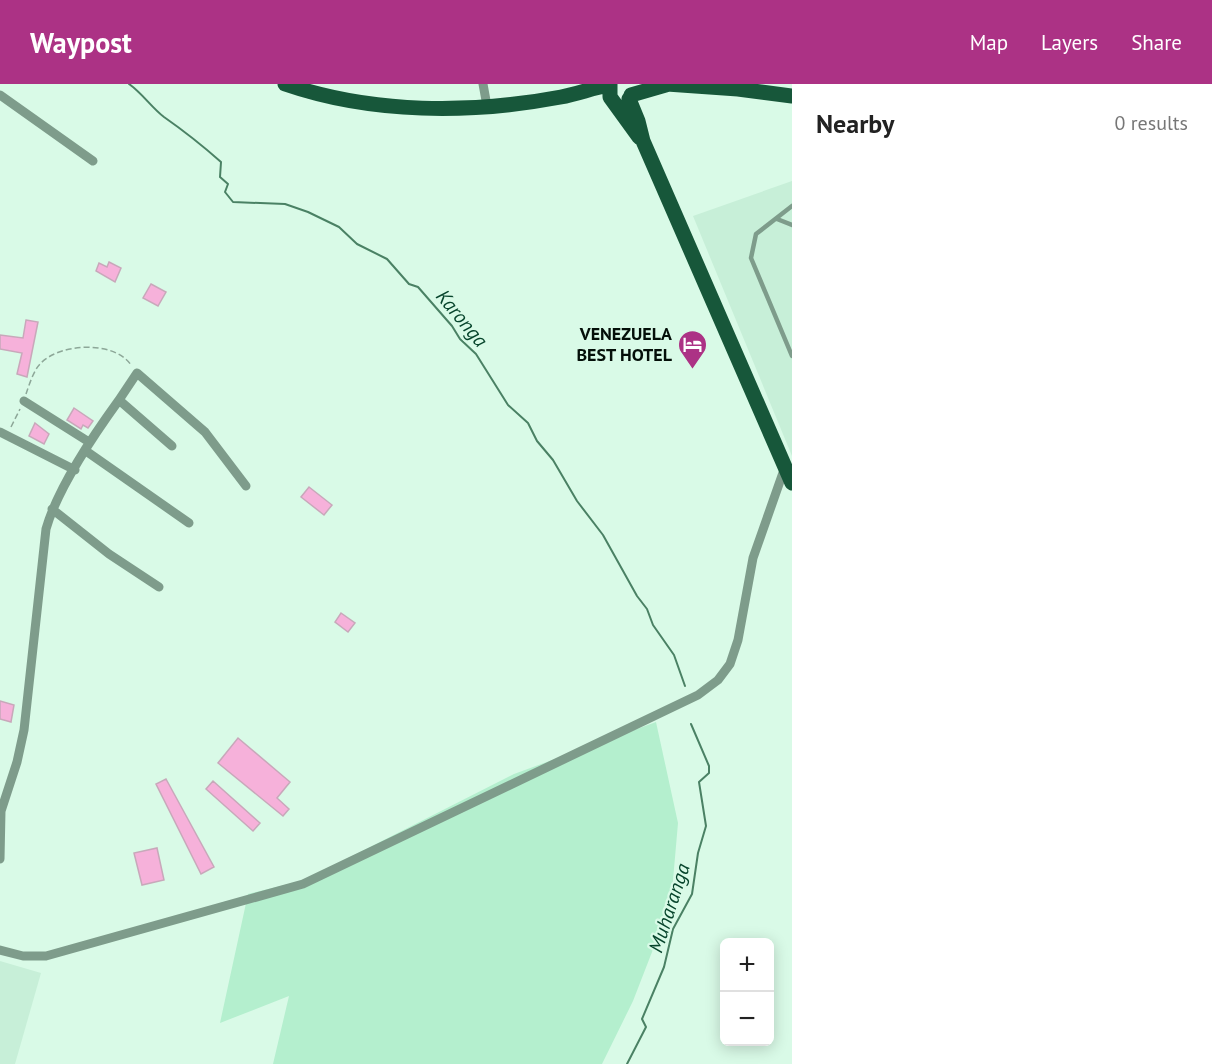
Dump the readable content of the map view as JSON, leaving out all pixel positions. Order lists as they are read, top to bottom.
{
  "water": ["Karonga", "Muharanga"],
  "places": {
    "hotel": ["VENEZUELA BEST HOTEL"]
  },
  "page": {
    "header": "Waypost",
    "nav": ["Map", "Layers", "Share"],
    "heading": ["Nearby", "0 results"],
    "map_buttons": ["+", "−"]
  }
}
